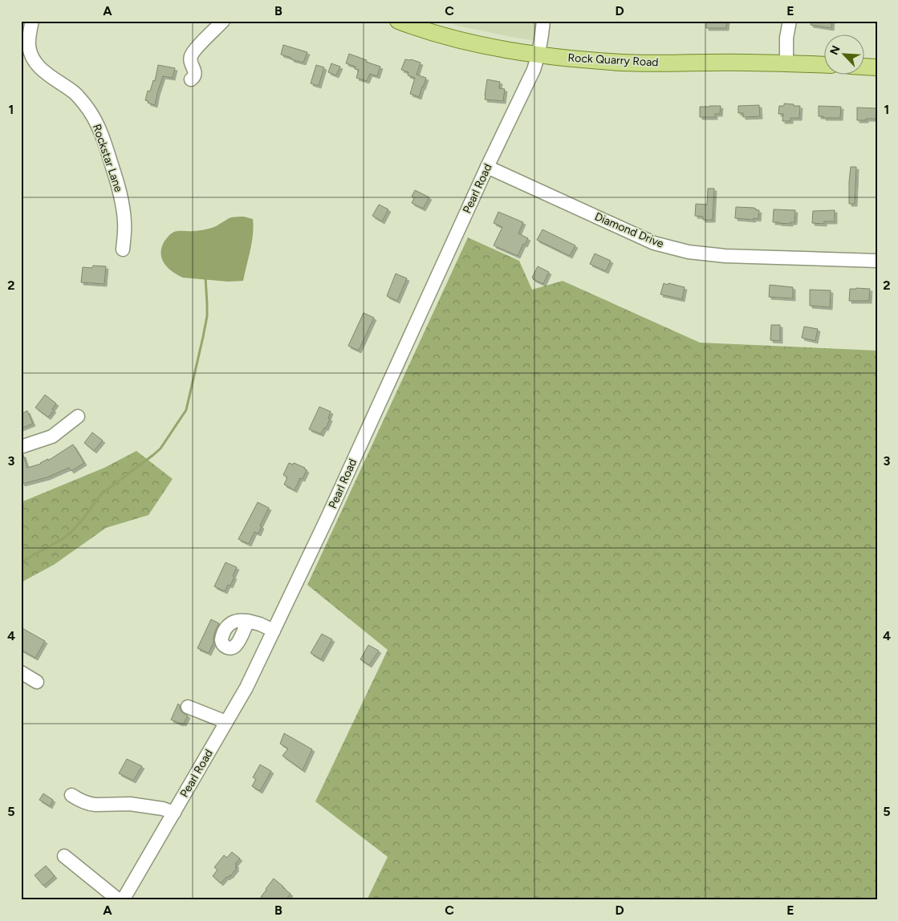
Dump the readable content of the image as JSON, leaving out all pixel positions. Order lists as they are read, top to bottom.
{
  "streets": {
    "main road": ["Rock Quarry Road"],
    "street": ["Rockstar Lane", "Pearl Road", "Diamond Drive"]
  },
  "crossings": [
    ["Rock Quarry Road", "Pearl Road"],
    ["Pearl Road", "Diamond Drive"]
  ],
  "north": "top left",
  "grid": {
    "columns": [
      "A",
      "B",
      "C",
      "D",
      "E"
    ],
    "rows": [
      "1",
      "2",
      "3",
      "4",
      "5"
    ]
  }
}
